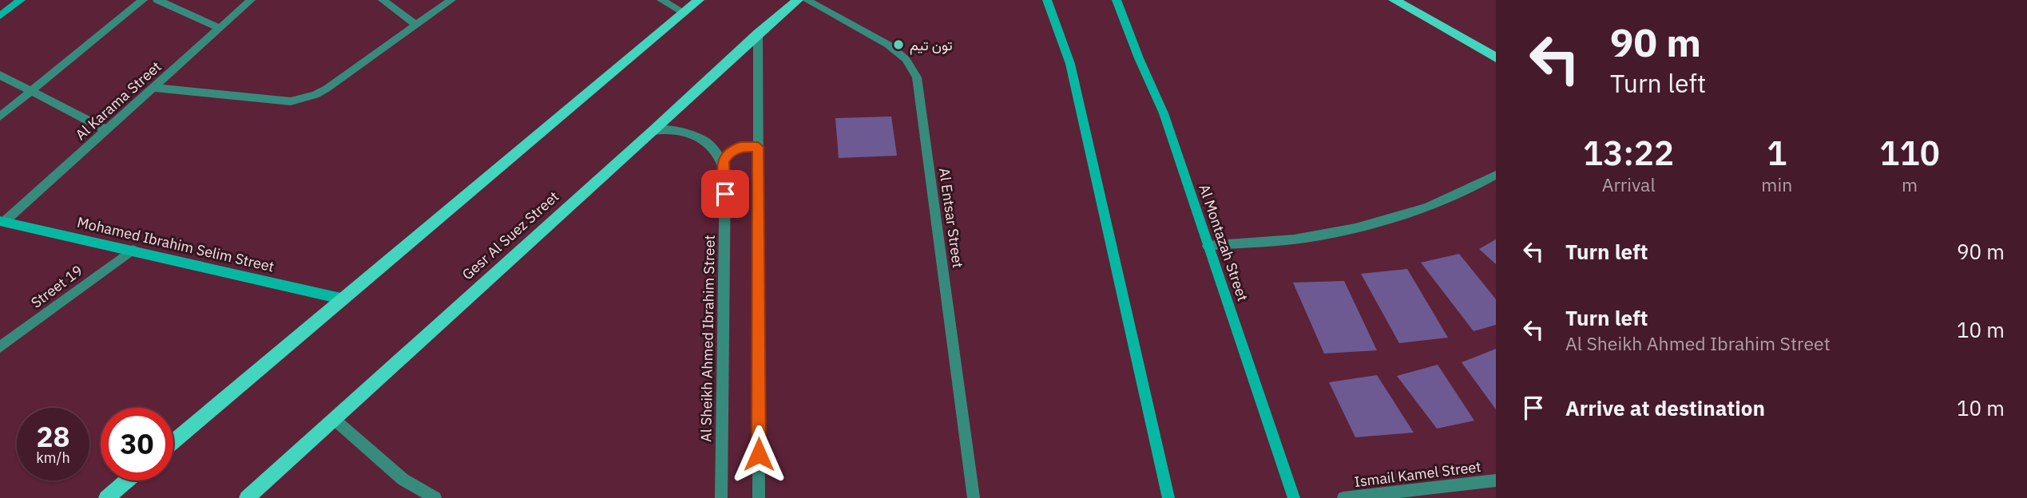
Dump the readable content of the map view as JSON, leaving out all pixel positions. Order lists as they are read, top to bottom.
{
  "streets": {
    "main road": ["Gesr Al Suez Street"],
    "street": [
      "Al Karama Street",
      "Al Entsar Street",
      "Al Montazah Street",
      "Mohamed Ibrahim Selim Street",
      "Street 19",
      "Al Sheikh Ahmed Ibrahim Street",
      "Ismail Kamel Street"
    ]
  },
  "crossings": [
    ["Al Karama Street", "Mohamed Ibrahim Selim Street"],
    ["Mohamed Ibrahim Selim Street", "Street 19"]
  ],
  "places": ["تون تيم"],
  "page": {
    "turn": ["90 m", "Turn left"],
    "eta": [
      "13:22",
      "Arrival",
      "1",
      "min",
      "110",
      "m"
    ],
    "list": [
      {
        "name": "Turn left",
        "value": "90 m"
      },
      {
        "name": "Turn left",
        "note": "Al Sheikh Ahmed Ibrahim Street",
        "value": "10 m"
      },
      {
        "name": "Arrive at destination",
        "value": "10 m"
      }
    ],
    "speed": "28 km/h",
    "limit": "30"
  }
}
